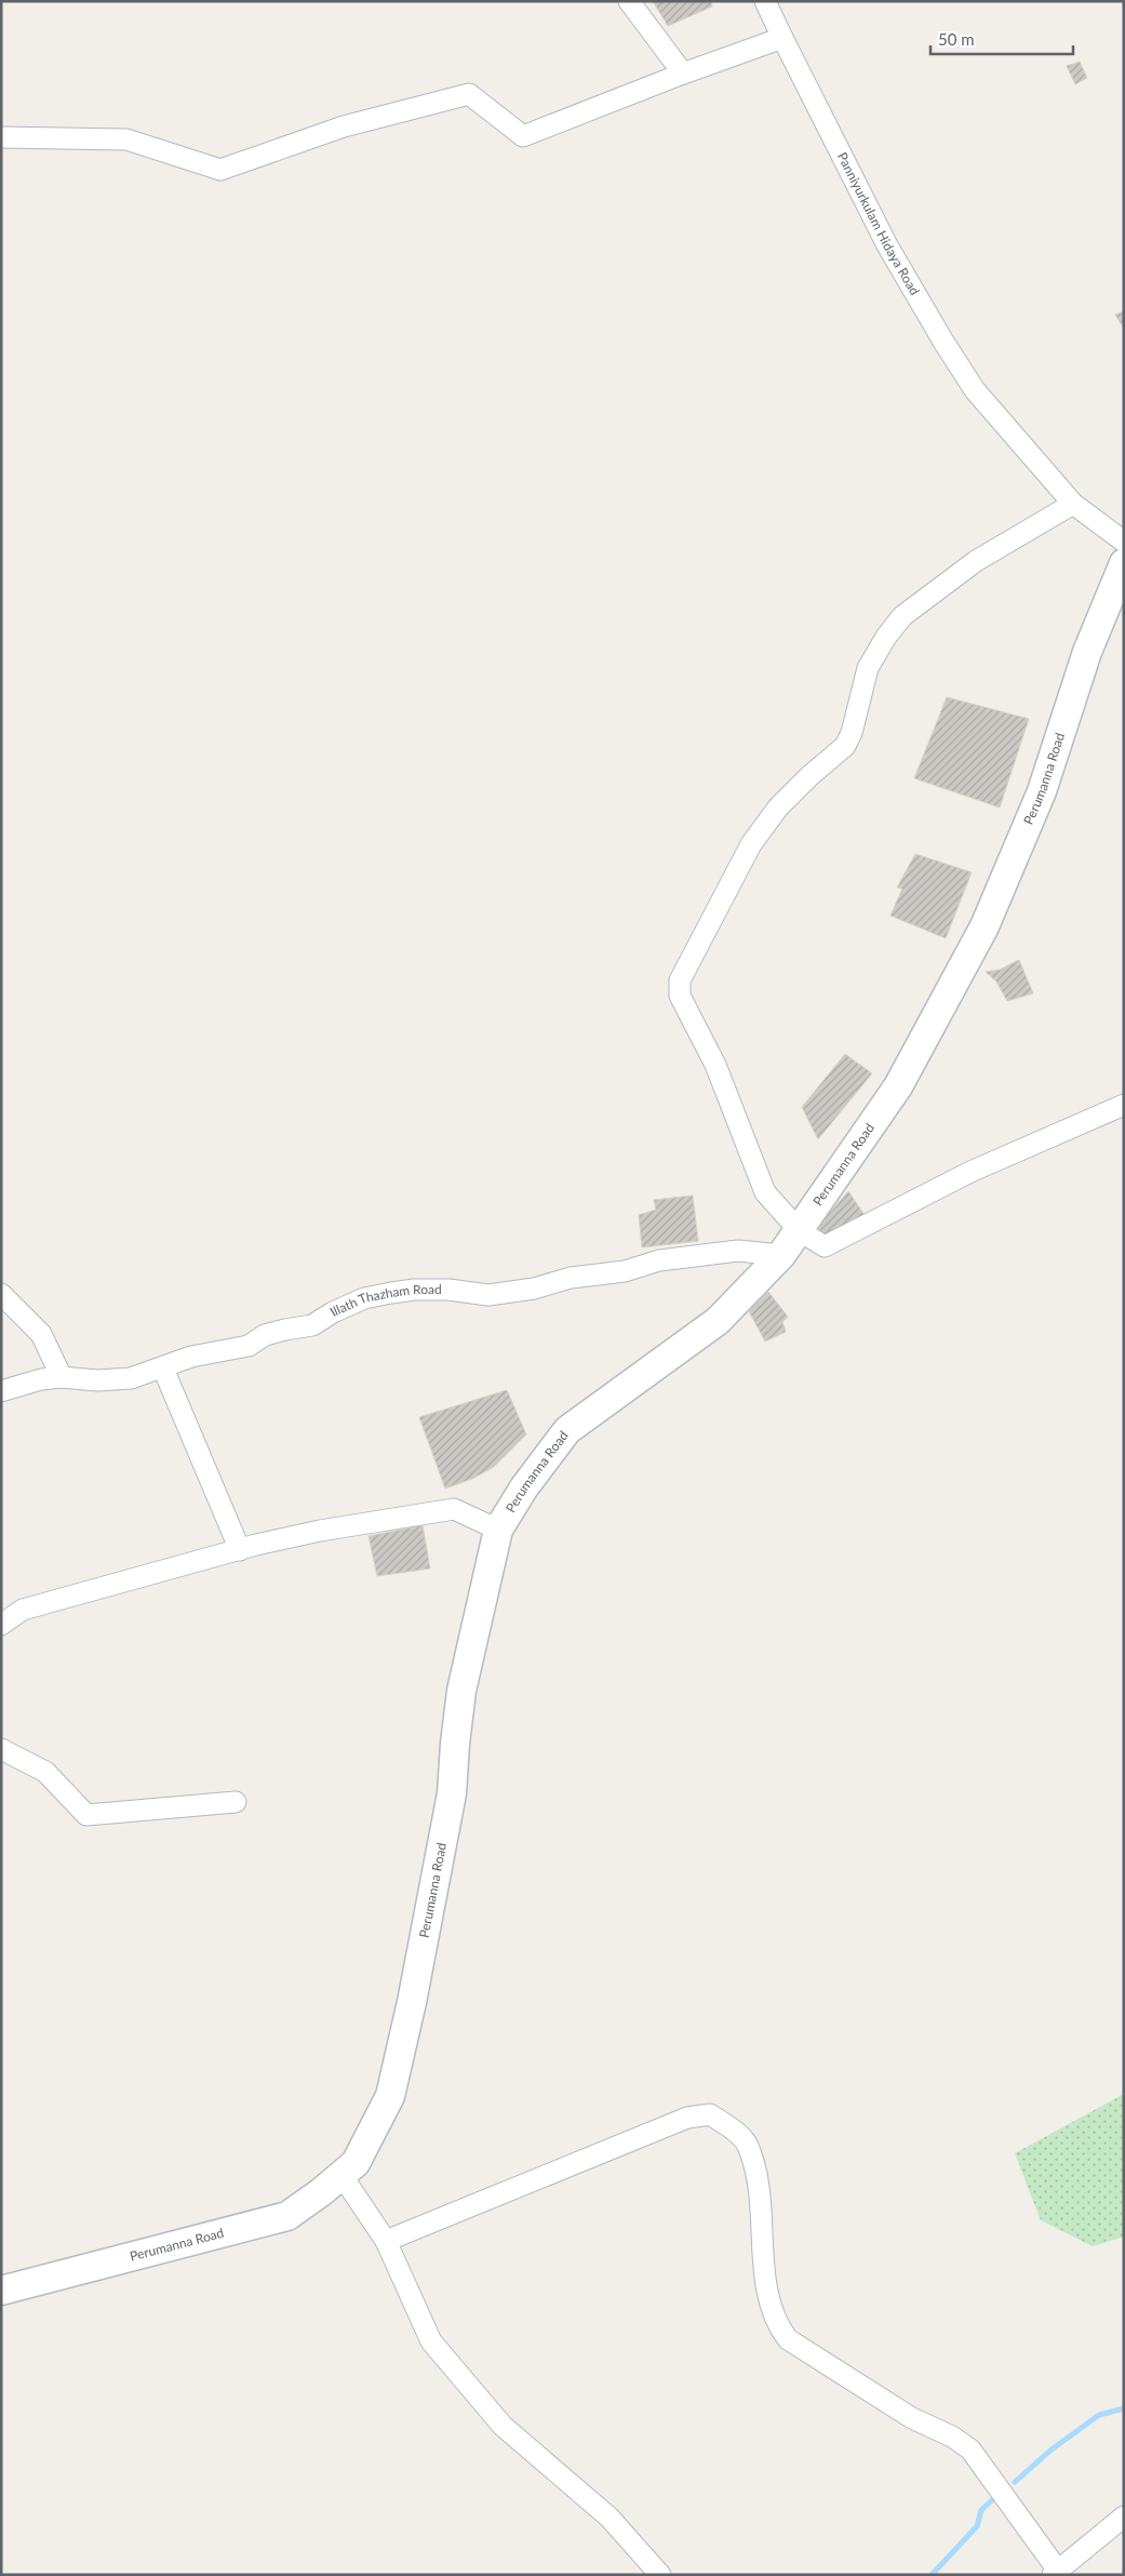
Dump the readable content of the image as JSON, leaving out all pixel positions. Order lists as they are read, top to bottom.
{
  "streets": {
    "main road": ["Perumanna Road"],
    "street": ["Panniyurkulam Hidaya Road", "Illath Thazham Road"]
  },
  "crossings": [
    ["Perumanna Road", "Illath Thazham Road"]
  ],
  "scale_bar": "50 m"
}
